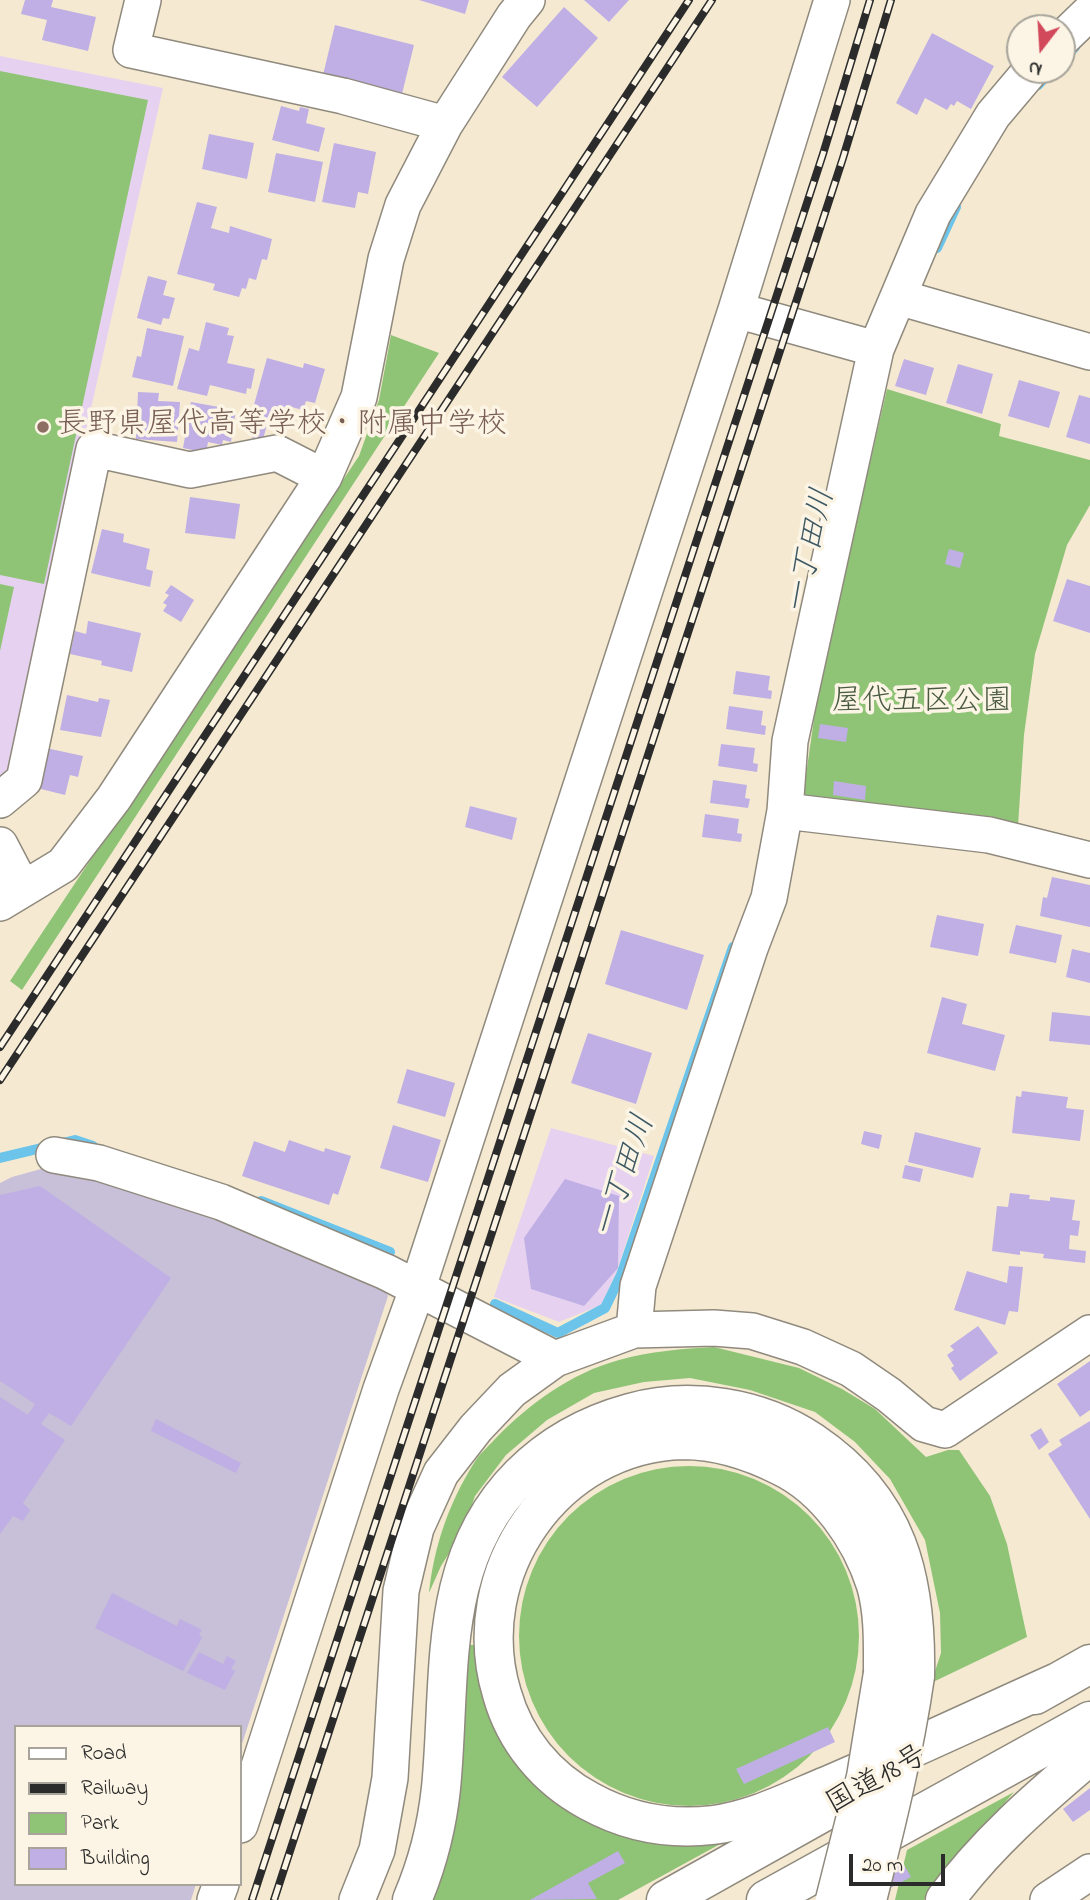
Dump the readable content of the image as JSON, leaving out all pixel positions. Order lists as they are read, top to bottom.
{
  "streets": {
    "highway": ["国道18号"]
  },
  "water": ["一丁田川"],
  "parks": ["屋代五区公園"],
  "places": ["長野県屋代高等学校・附属中学校"],
  "legend": [
    "Road",
    "Railway",
    "Park",
    "Building"
  ],
  "scale_bar": "20 m",
  "north": "bottom"
}
